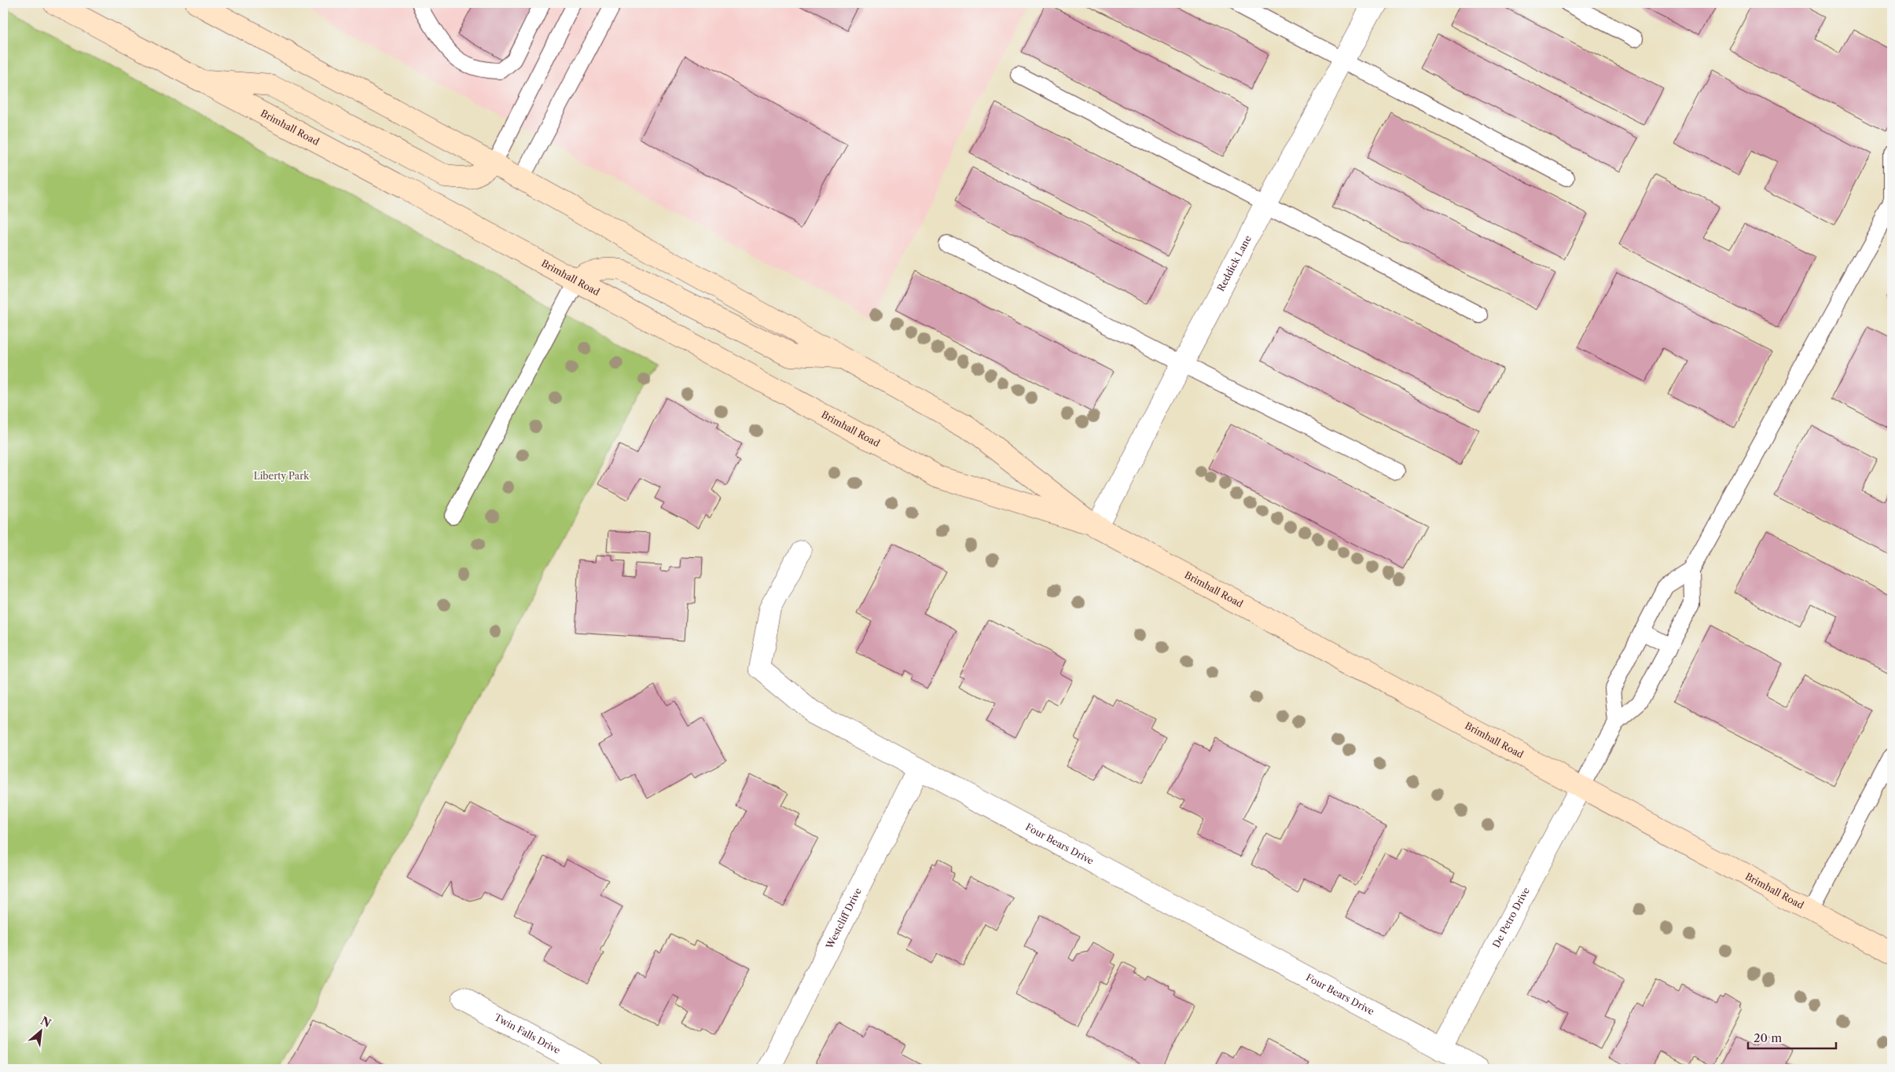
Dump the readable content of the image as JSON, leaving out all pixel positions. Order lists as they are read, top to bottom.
{
  "streets": {
    "street": [
      "Brimhall Road",
      "Reddick Lane",
      "Four Bears Drive",
      "De Petro Drive",
      "Westcliff Drive",
      "Twin Falls Drive"
    ]
  },
  "crossings": [
    ["Brimhall Road", "Reddick Lane"],
    ["Brimhall Road", "De Petro Drive"],
    ["Four Bears Drive", "De Petro Drive"],
    ["Four Bears Drive", "Westcliff Drive"]
  ],
  "parks": ["Liberty Park"],
  "scale_bar": "20 m",
  "north": "top right"
}
